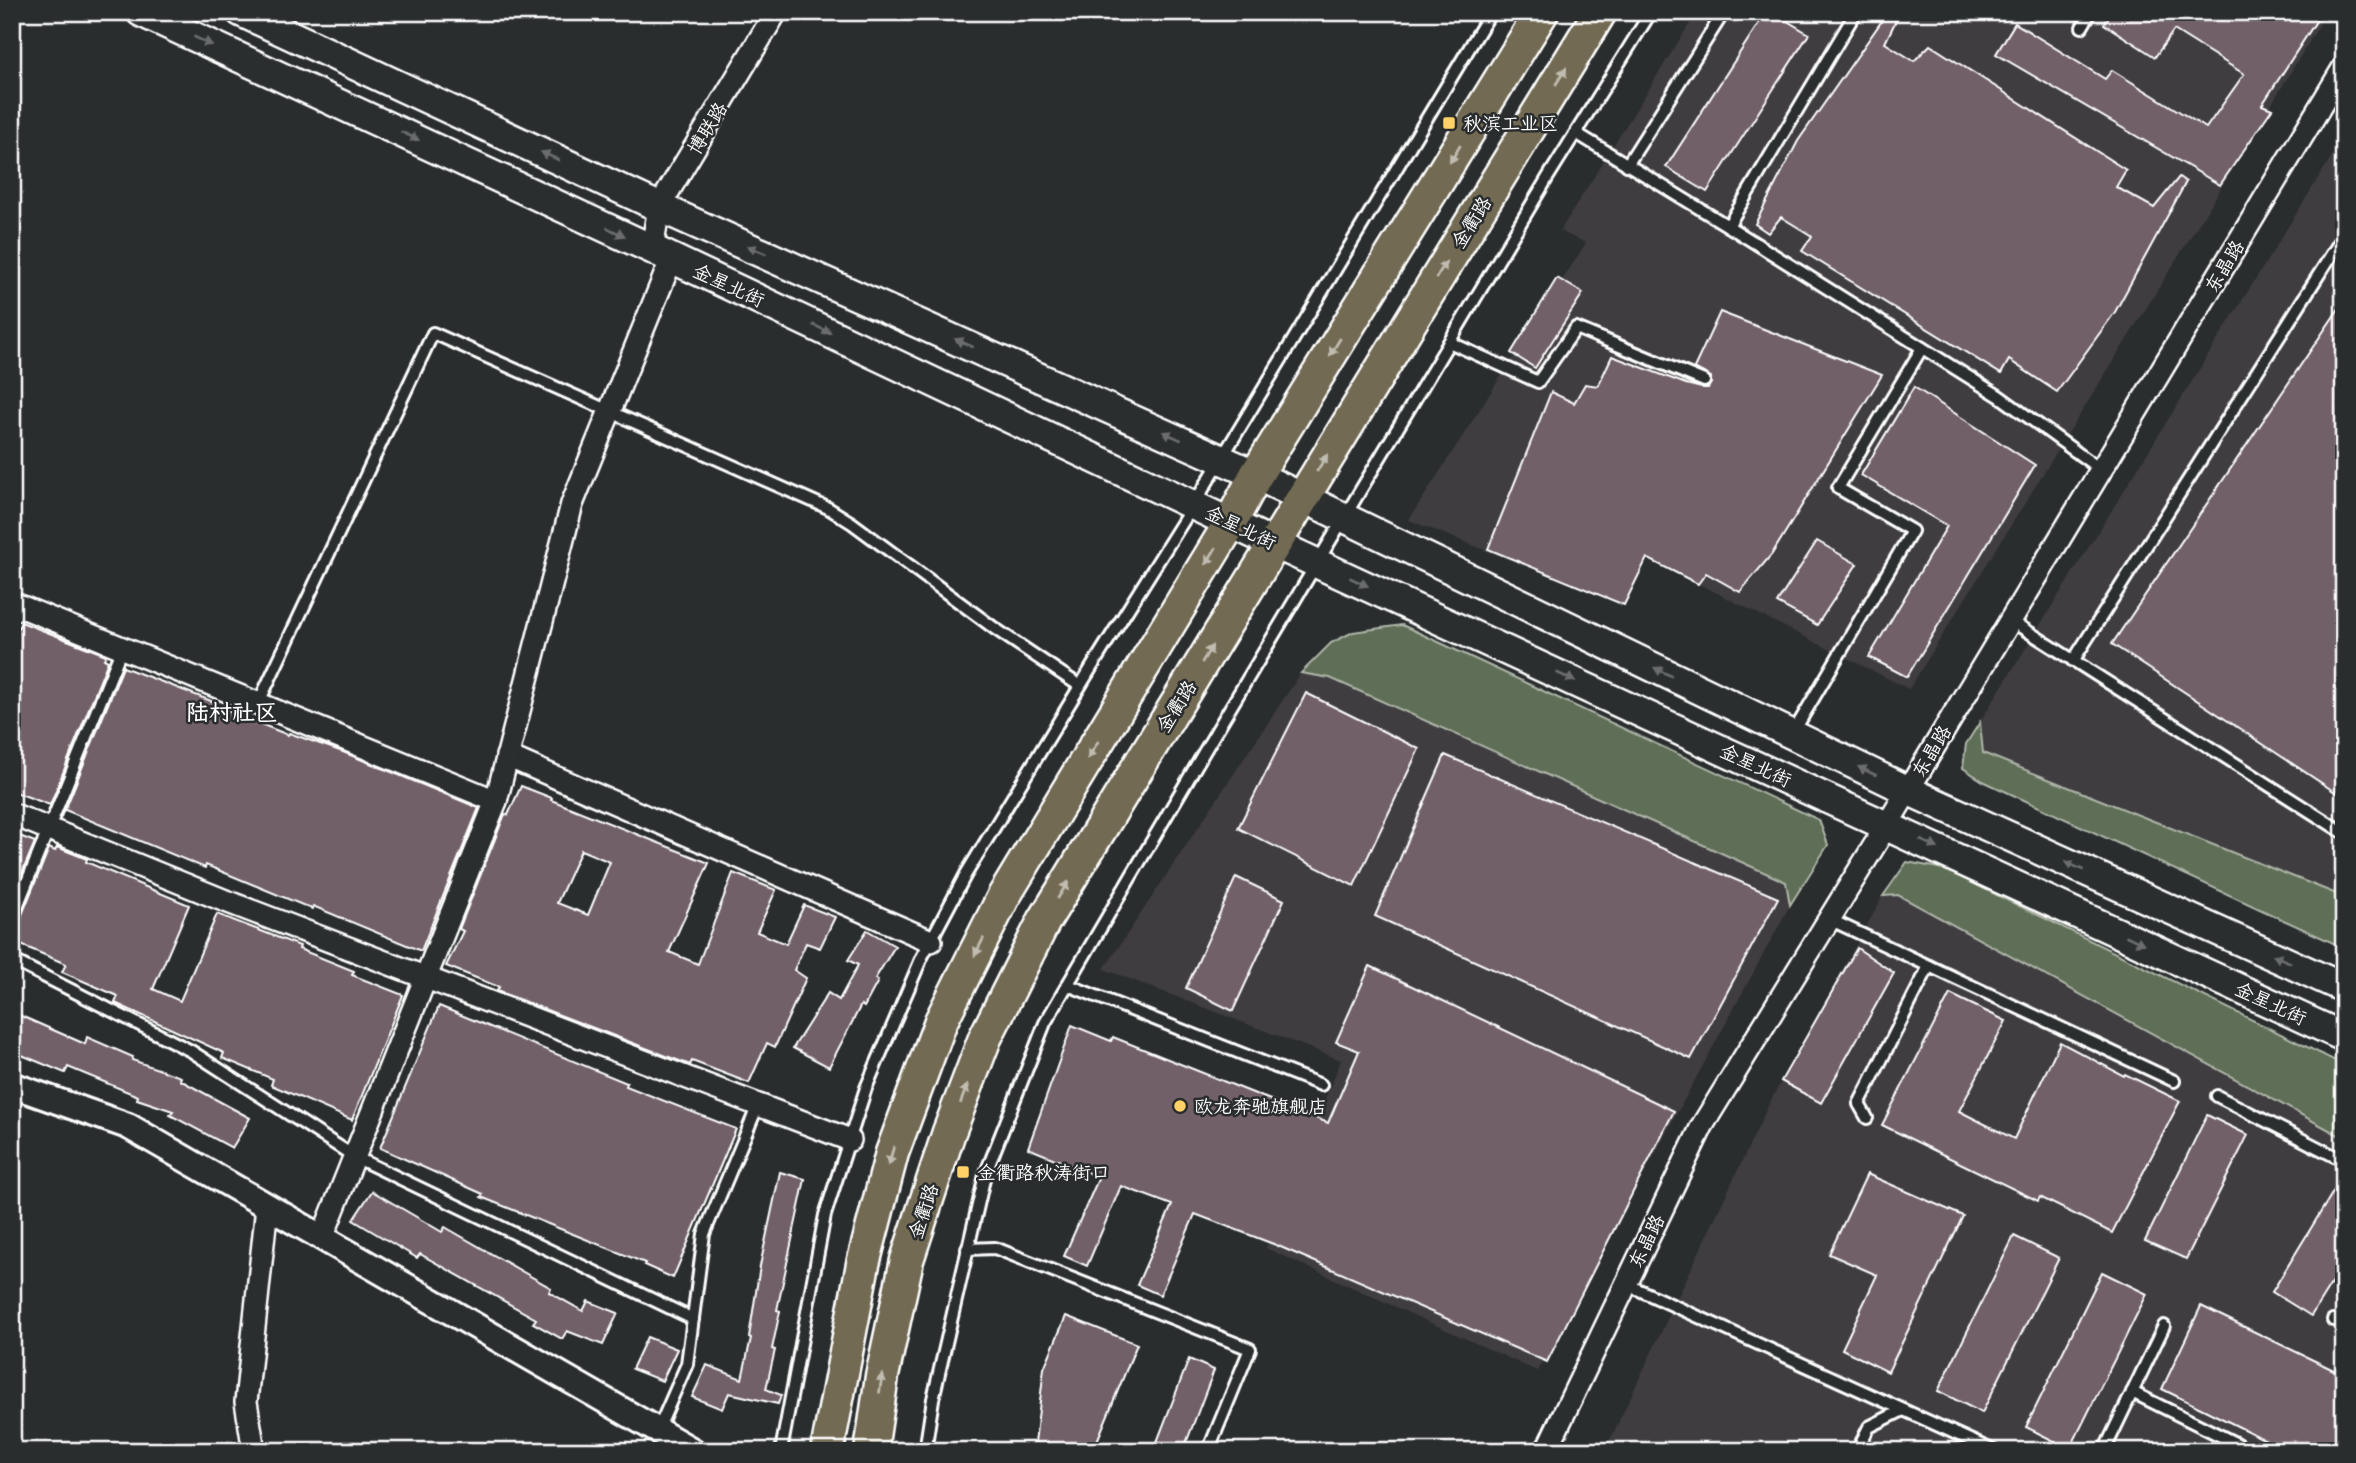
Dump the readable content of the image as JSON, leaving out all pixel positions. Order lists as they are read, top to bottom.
{
  "streets": {
    "main road": ["金衢路", "金星北街"],
    "street": ["博联路", "东晶路"]
  },
  "crossings": [
    ["博联路", "金星北街"],
    ["金衢路", "金星北街"],
    ["东晶路", "金星北街"]
  ],
  "districts": ["陆村社区"],
  "places": {
    "transit": ["秋滨工业区", "金衢路秋涛街口"],
    "other": ["欧龙奔驰旗舰店"]
  }
}
